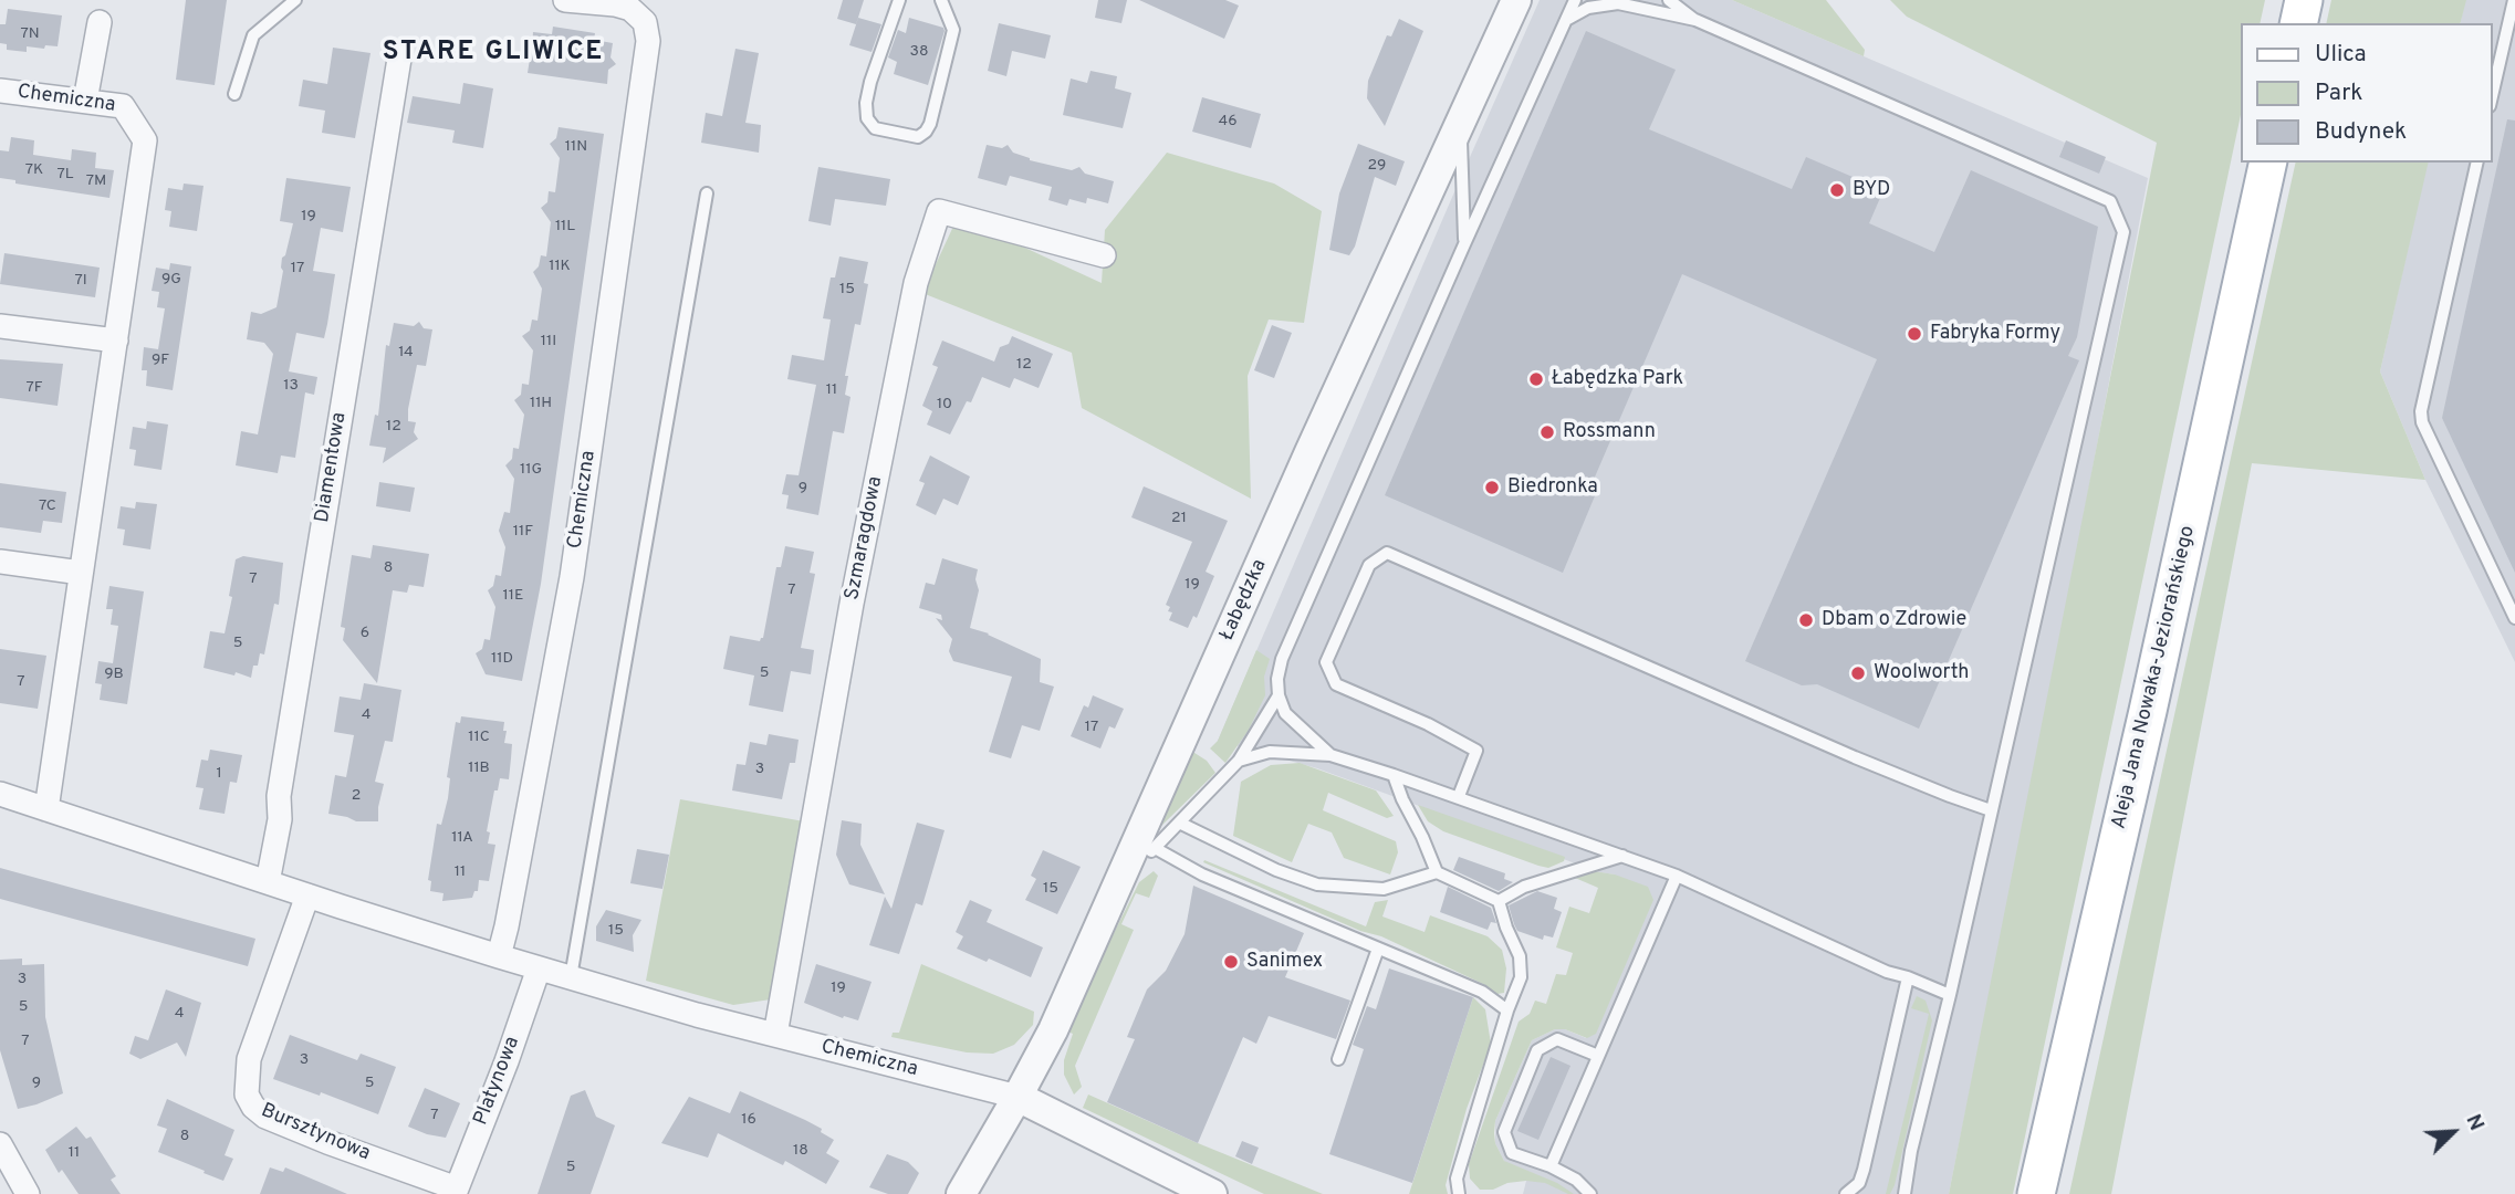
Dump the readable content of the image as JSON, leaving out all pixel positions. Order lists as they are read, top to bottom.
{
  "streets": {
    "main road": ["Aleja Jana Nowaka-Jeziorańskiego"],
    "street": [
      "Chemiczna",
      "Diamentowa",
      "Szmaragdowa",
      "Łabędzka",
      "Platynowa",
      "Bursztynowa"
    ]
  },
  "crossings": [
    ["Chemiczna", "Diamentowa"],
    ["Chemiczna", "Szmaragdowa"],
    ["Chemiczna", "Łabędzka"],
    ["Chemiczna", "Platynowa"],
    ["Chemiczna", "Bursztynowa"],
    ["Platynowa", "Bursztynowa"]
  ],
  "districts": ["STARE GLIWICE"],
  "places": [
    "BYD",
    "Fabryka Formy",
    "Łabędzka Park",
    "Rossmann",
    "Biedronka",
    "Dbam o Zdrowie",
    "Woolworth",
    "Sanimex"
  ],
  "house_numbers": [
    "7N",
    "38",
    "46",
    "11N",
    "29",
    "7K",
    "7L",
    "7M",
    "19",
    "11L",
    "11K",
    "17",
    "9G",
    "7I",
    "15",
    "11I",
    "14",
    "9F",
    "12",
    "13",
    "7F",
    "11",
    "11H",
    "10",
    "12",
    "11G",
    "9",
    "7C",
    "21",
    "11F",
    "8",
    "7",
    "19",
    "7",
    "11E",
    "6",
    "5",
    "11D",
    "5",
    "9B",
    "7",
    "4",
    "17",
    "11C",
    "11B",
    "3",
    "1",
    "2",
    "11A",
    "11",
    "15",
    "15",
    "3",
    "19",
    "5",
    "4",
    "7",
    "3",
    "9",
    "5",
    "7",
    "16",
    "8",
    "18",
    "11",
    "5"
  ],
  "legend": ["Ulica", "Park", "Budynek"],
  "north": "top right"
}
